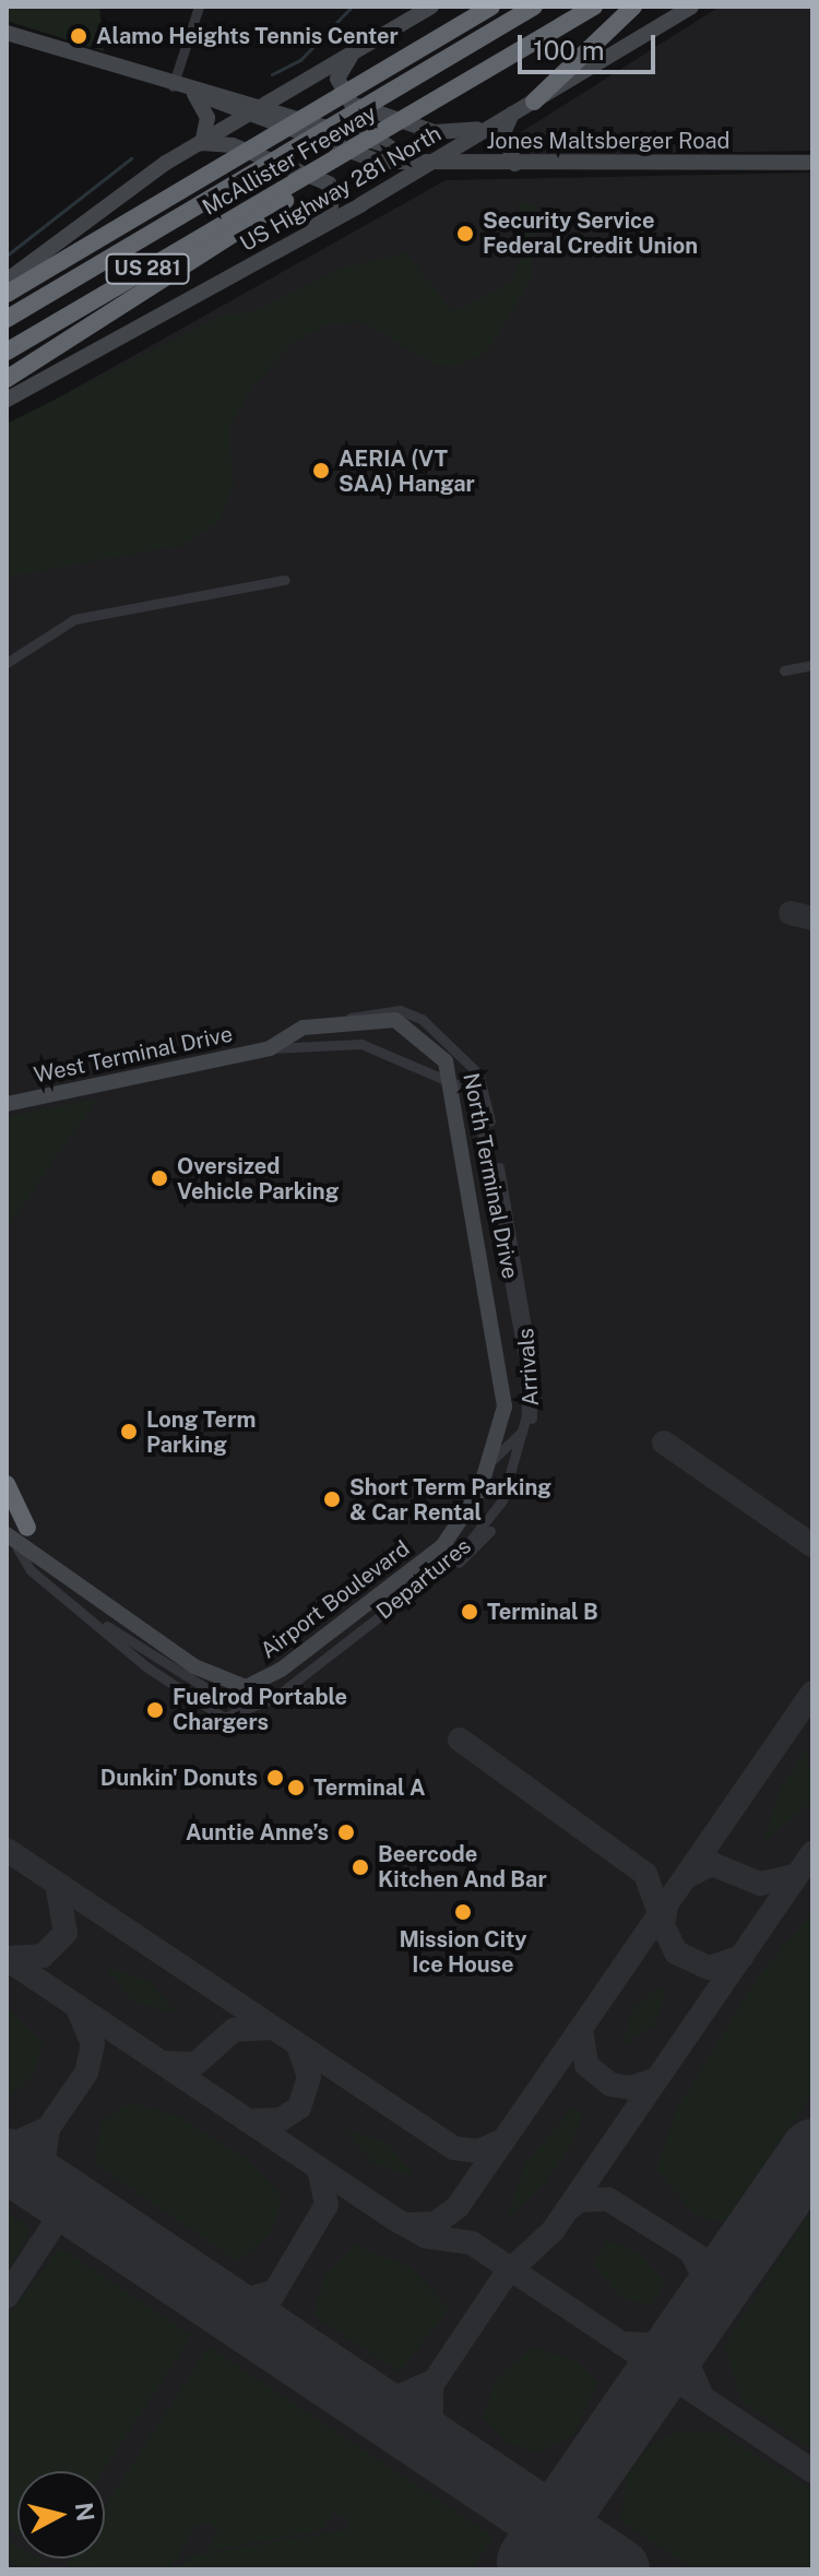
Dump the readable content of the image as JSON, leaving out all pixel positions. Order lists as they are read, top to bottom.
{
  "streets": {
    "highway": ["McAllister Freeway", "US 281"],
    "main road": [
      "Jones Maltsberger Road",
      "US Highway 281 North",
      "West Terminal Drive",
      "North Terminal Drive",
      "Airport Boulevard"
    ],
    "street": ["Arrivals", "Departures"]
  },
  "crossings": [
    ["Jones Maltsberger Road", "US Highway 281 North"],
    ["West Terminal Drive", "North Terminal Drive"],
    ["West Terminal Drive", "Departures"],
    ["North Terminal Drive", "Arrivals"],
    ["North Terminal Drive", "Departures"],
    ["North Terminal Drive", "Airport Boulevard"],
    ["Arrivals", "Departures"]
  ],
  "places": [
    "Alamo Heights Tennis Center",
    "Security Service Federal Credit Union",
    "AERIA (VT SAA) Hangar",
    "Oversized Vehicle Parking",
    "Long Term Parking",
    "Short Term Parking & Car Rental",
    "Terminal B",
    "Fuelrod Portable Chargers",
    "Dunkin' Donuts",
    "Terminal A",
    "Auntie Anne’s",
    "Beercode Kitchen And Bar",
    "Mission City Ice House"
  ],
  "scale_bar": "100 m",
  "north": "right"
}
